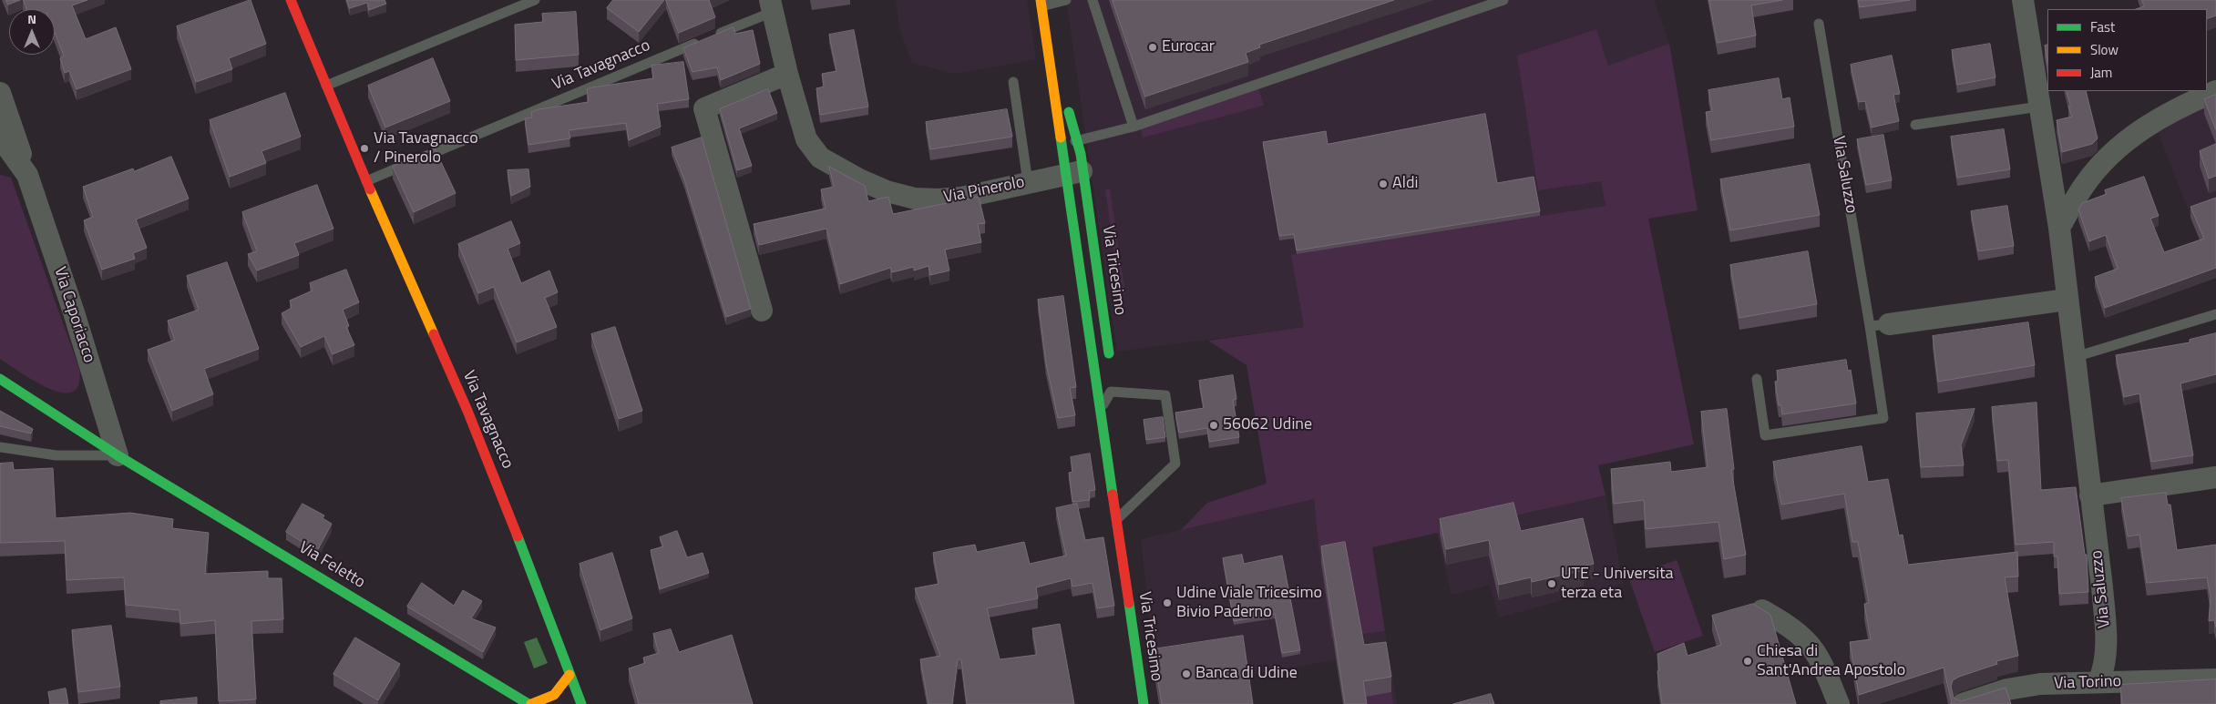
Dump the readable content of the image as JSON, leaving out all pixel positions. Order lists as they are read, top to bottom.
{
  "streets": {
    "street": [
      "Via Tavagnacco",
      "Via Saluzzo",
      "Via Pinerolo",
      "Via Tricesimo",
      "Via Caporiacco",
      "Via Feletto",
      "Via Torino"
    ]
  },
  "crossings": [
    ["Via Tavagnacco", "Via Pinerolo"],
    ["Via Saluzzo", "Via Torino"],
    ["Via Pinerolo", "Via Tricesimo"],
    ["Via Caporiacco", "Via Feletto"]
  ],
  "places": [
    "Eurocar",
    "Via Tavagnacco / Pinerolo",
    "Aldi",
    "56062 Udine",
    "UTE - Universita terza eta",
    "Udine Viale Tricesimo Bivio Paderno",
    "Chiesa di Sant'Andrea Apostolo",
    "Banca di Udine"
  ],
  "legend": ["Fast", "Slow", "Jam"],
  "north": "top"
}
